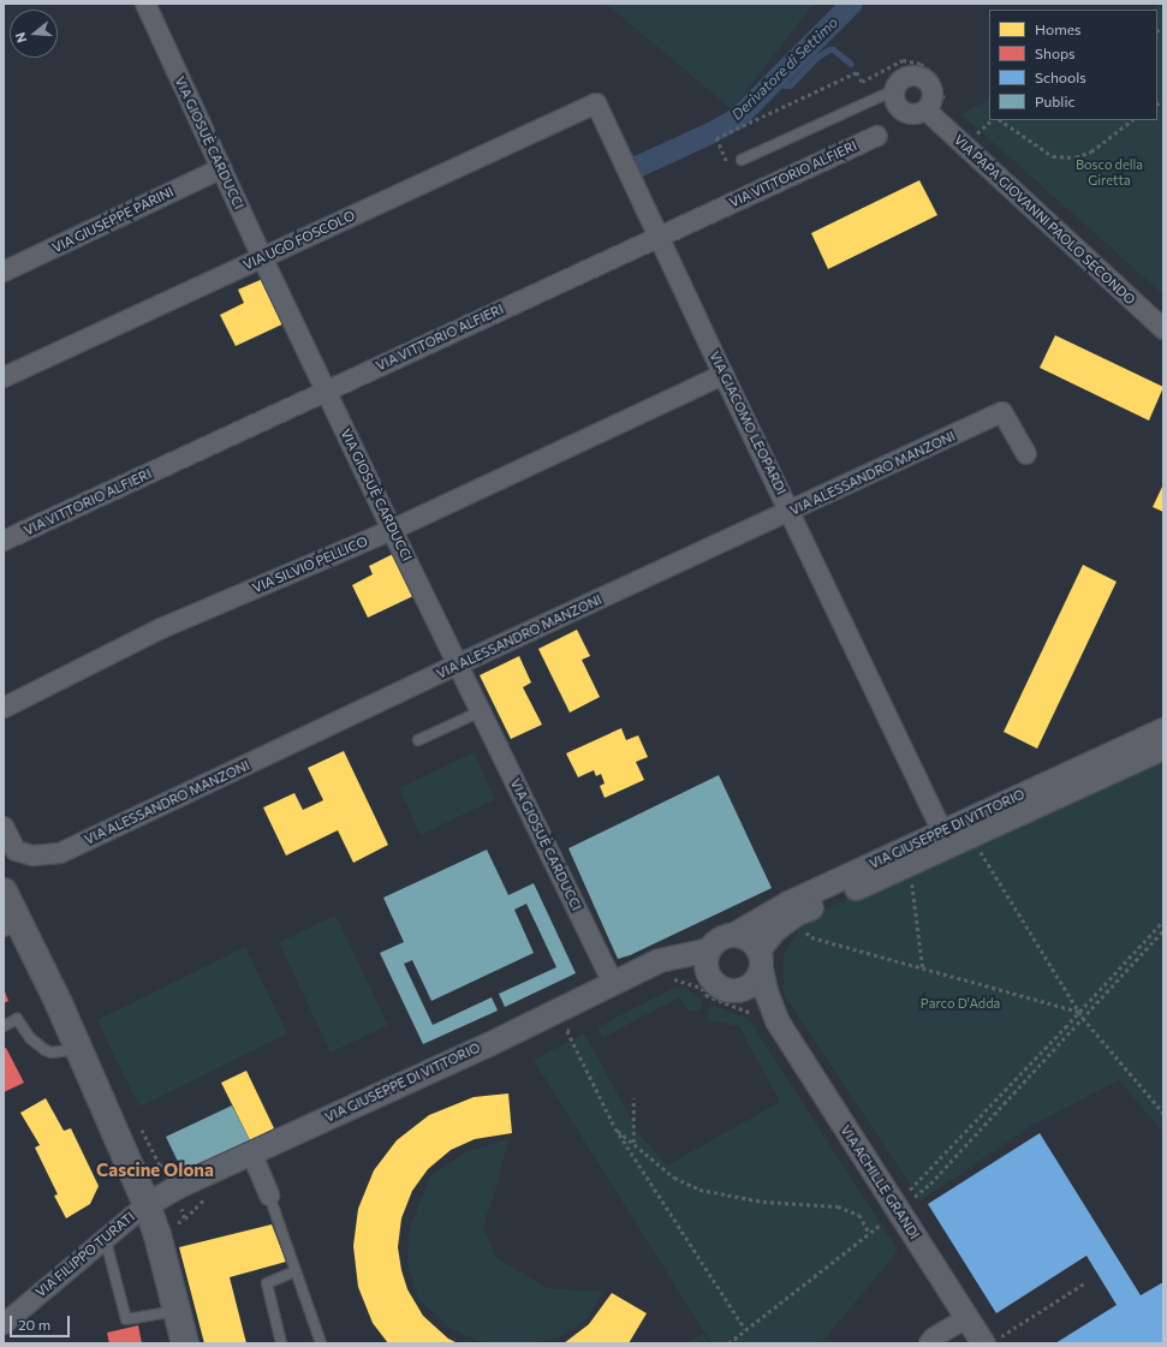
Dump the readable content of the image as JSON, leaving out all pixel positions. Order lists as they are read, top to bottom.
{
  "streets": {
    "street": [
      "VIA GIOSUÈ CARDUCCI",
      "VIA VITTORIO ALFIERI",
      "VIA GIUSEPPE PARINI",
      "VIA PAPA GIOVANNI PAOLO SECONDO",
      "VIA UGO FOSCOLO",
      "VIA GIACOMO LEOPARDI",
      "VIA ALESSANDRO MANZONI",
      "VIA SILVIO PELLICO",
      "VIA GIUSEPPE DI VITTORIO",
      "VIA ACHILLE GRANDI",
      "VIA FILIPPO TURATI"
    ]
  },
  "crossings": [
    ["VIA GIOSUÈ CARDUCCI", "VIA VITTORIO ALFIERI"],
    ["VIA GIOSUÈ CARDUCCI", "VIA GIUSEPPE PARINI"],
    ["VIA GIOSUÈ CARDUCCI", "VIA UGO FOSCOLO"],
    ["VIA GIOSUÈ CARDUCCI", "VIA ALESSANDRO MANZONI"],
    ["VIA GIOSUÈ CARDUCCI", "VIA SILVIO PELLICO"],
    ["VIA GIOSUÈ CARDUCCI", "VIA GIUSEPPE DI VITTORIO"],
    ["VIA VITTORIO ALFIERI", "VIA GIACOMO LEOPARDI"],
    ["VIA UGO FOSCOLO", "VIA GIACOMO LEOPARDI"],
    ["VIA GIACOMO LEOPARDI", "VIA ALESSANDRO MANZONI"],
    ["VIA GIACOMO LEOPARDI", "VIA SILVIO PELLICO"],
    ["VIA GIACOMO LEOPARDI", "VIA GIUSEPPE DI VITTORIO"],
    ["VIA GIUSEPPE DI VITTORIO", "VIA ACHILLE GRANDI"],
    ["VIA GIUSEPPE DI VITTORIO", "VIA FILIPPO TURATI"]
  ],
  "districts": ["Cascine Olona"],
  "water": ["Derivatore di Settimo"],
  "parks": ["Bosco della Giretta", "Parco D'Adda"],
  "legend": [
    "Homes",
    "Shops",
    "Schools",
    "Public"
  ],
  "scale_bar": "20 m",
  "north": "left"
}
